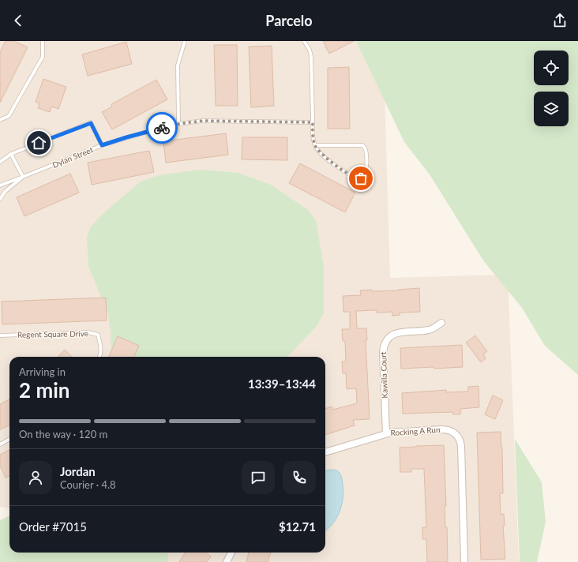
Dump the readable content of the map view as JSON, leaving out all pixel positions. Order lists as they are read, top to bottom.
{
  "streets": {
    "street": ["Kawilla Court", "Rocking A Run"],
    "lane": ["Dylan Street", "Regent Square Drive"]
  },
  "crossings": [
    ["Kawilla Court", "Rocking A Run"]
  ],
  "page": {
    "header": "Parcelo",
    "heading": ["2 min", "Arriving in", "13:39–13:44"],
    "panel": [
      "Jordan",
      "Courier · 4.8",
      "Order #7015",
      "$12.71"
    ],
    "bar": "On the way · 120 m"
  }
}
